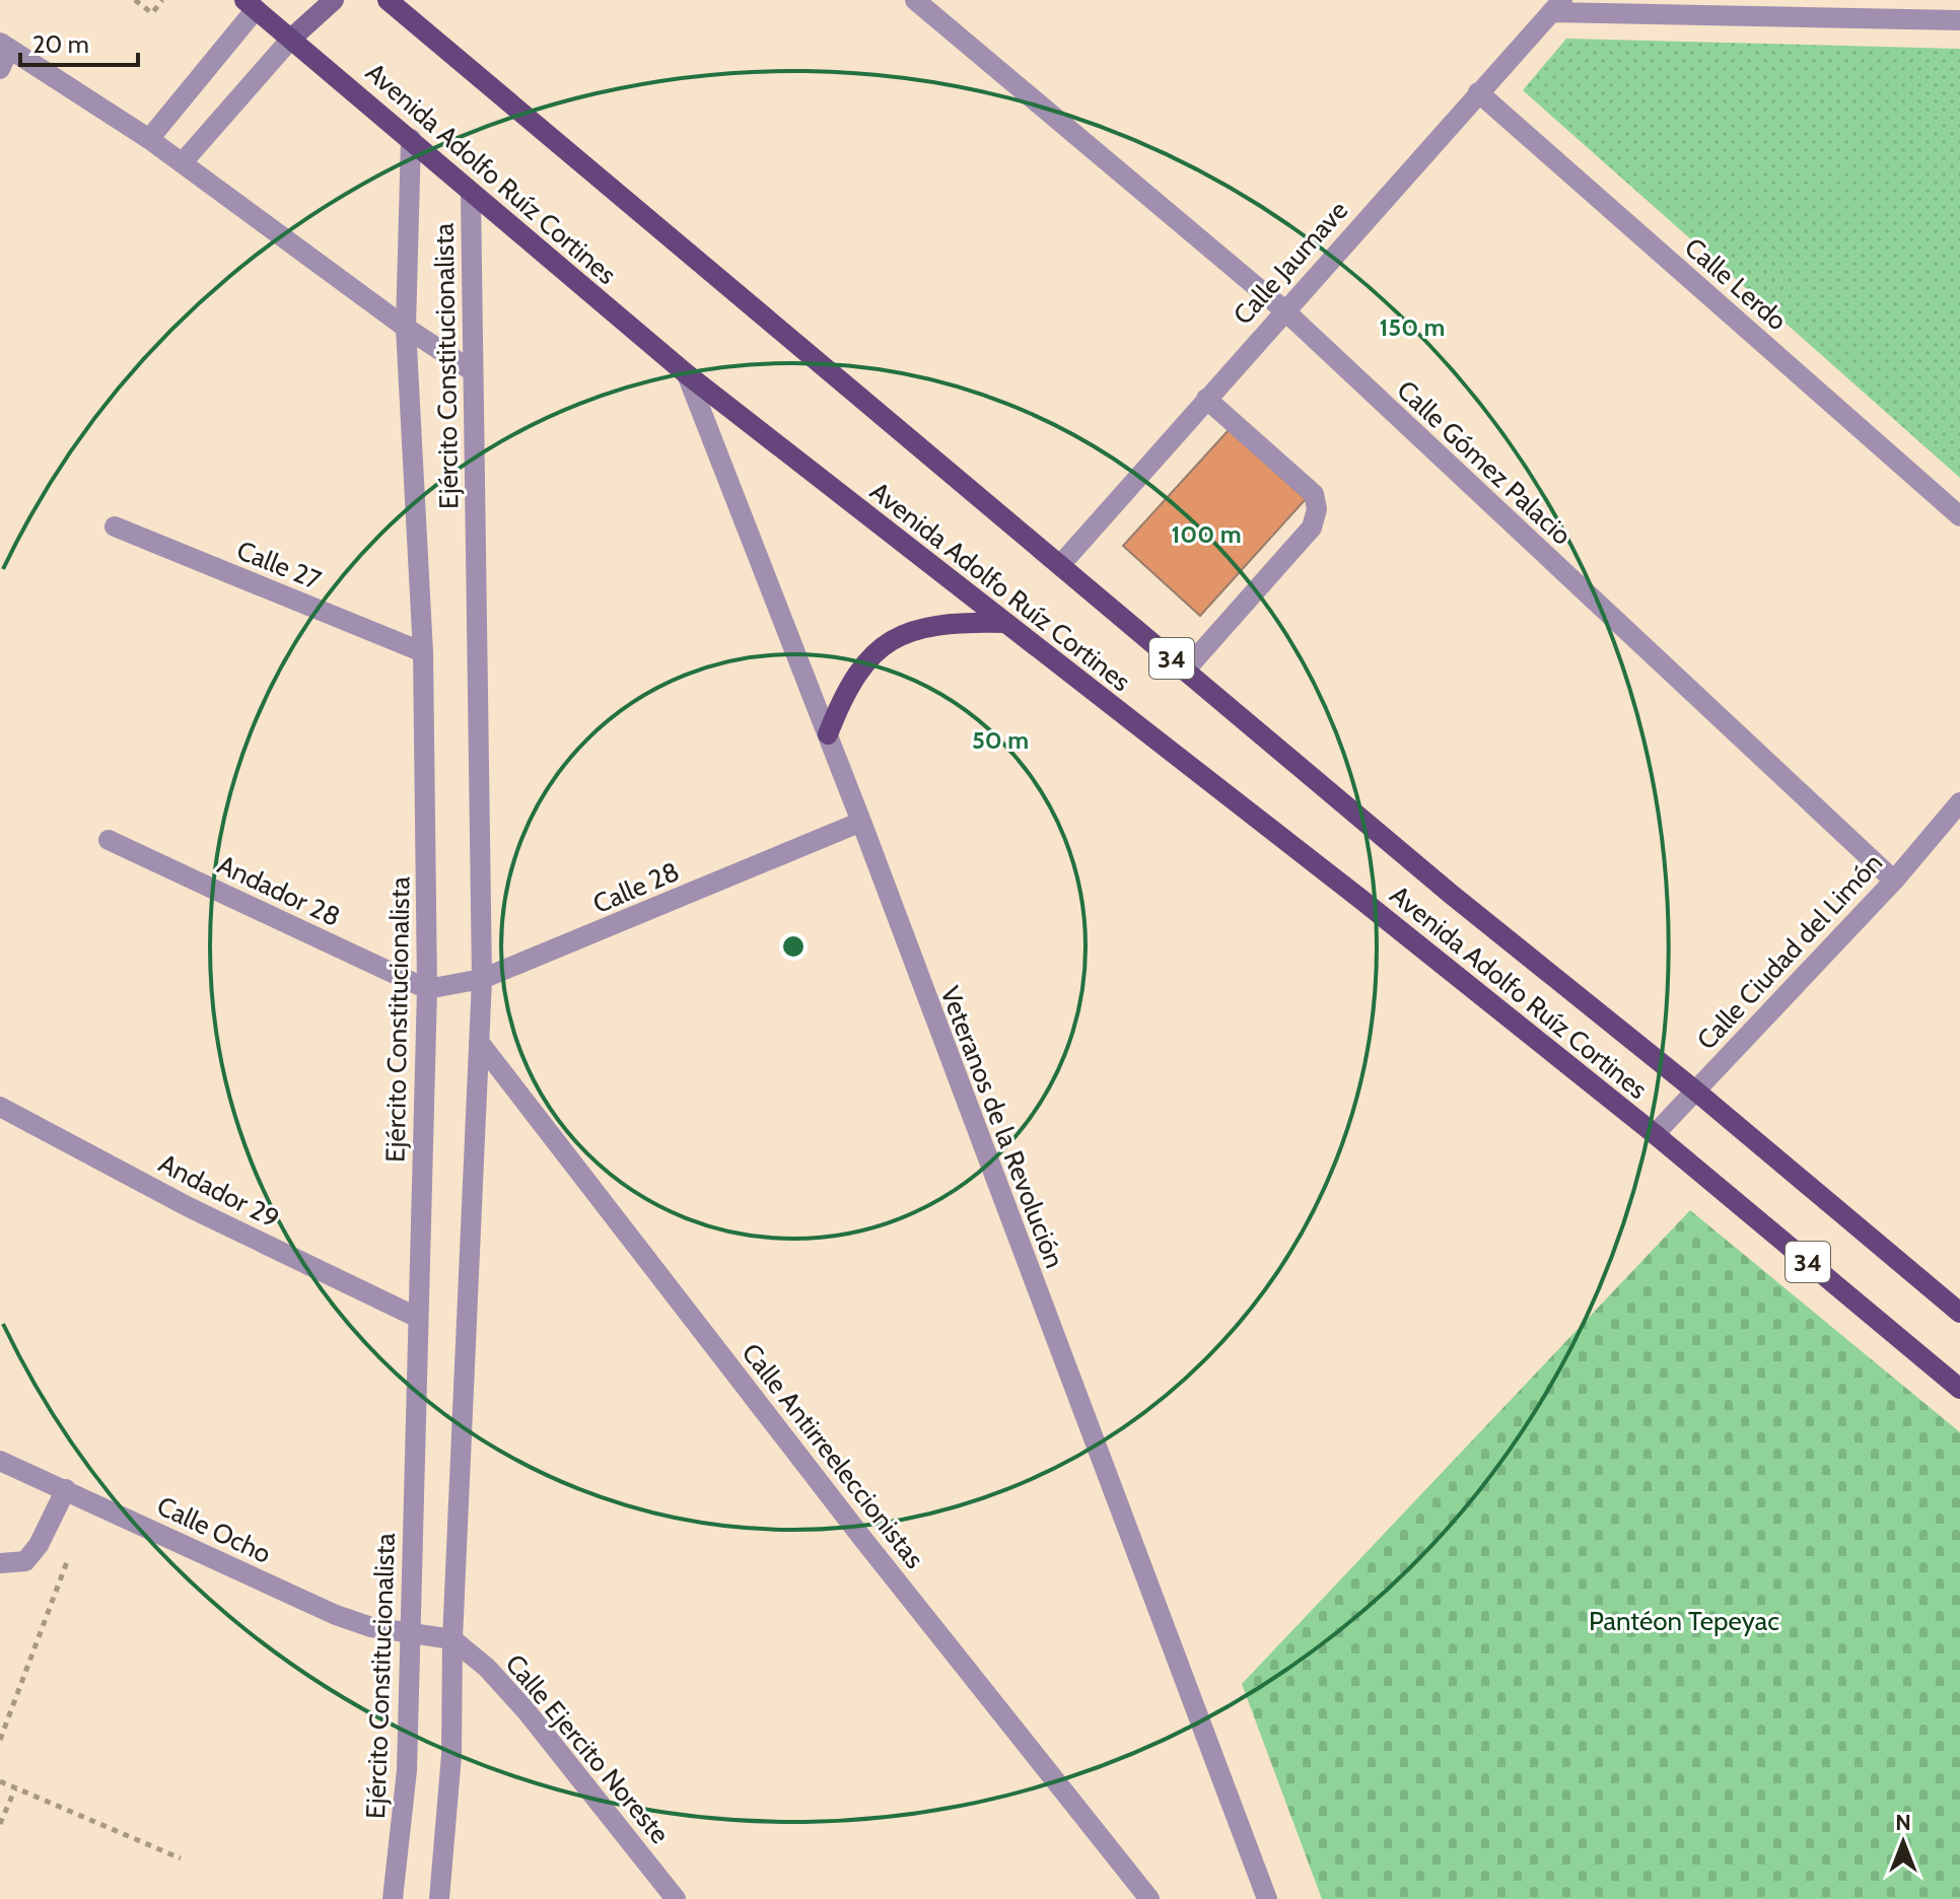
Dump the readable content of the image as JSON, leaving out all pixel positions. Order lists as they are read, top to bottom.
{
  "streets": {
    "main road": ["Avenida Adolfo Ruíz Cortines", "34"],
    "street": [
      "Calle Jaumave",
      "Calle Lerdo",
      "Ejército Constitucionalista",
      "Calle Gómez Palacio",
      "Calle 27",
      "Calle 28",
      "Andador 28",
      "Calle Ciudad del Limón",
      "Veteranos de la Revolución",
      "Andador 29",
      "Calle Antirreeleccionistas",
      "Calle Ocho",
      "Calle Ejercito Noreste"
    ]
  },
  "crossings": [
    ["Avenida Adolfo Ruíz Cortines", "Calle Jaumave"],
    ["Avenida Adolfo Ruíz Cortines", "Ejército Constitucionalista"],
    ["Avenida Adolfo Ruíz Cortines", "Calle Ciudad del Limón"],
    ["Avenida Adolfo Ruíz Cortines", "Veteranos de la Revolución"],
    ["Calle Jaumave", "Calle Lerdo"],
    ["Calle Jaumave", "Calle Gómez Palacio"],
    ["Ejército Constitucionalista", "Calle 27"],
    ["Ejército Constitucionalista", "Calle 28"],
    ["Ejército Constitucionalista", "Andador 28"],
    ["Ejército Constitucionalista", "Andador 29"],
    ["Ejército Constitucionalista", "Calle Antirreeleccionistas"],
    ["Ejército Constitucionalista", "Calle Ocho"],
    ["Ejército Constitucionalista", "Calle Ejercito Noreste"],
    ["Calle Gómez Palacio", "Calle Ciudad del Limón"],
    ["Calle 28", "Andador 28"],
    ["Calle 28", "Veteranos de la Revolución"],
    ["Calle Ocho", "Calle Ejercito Noreste"]
  ],
  "parks": ["Pantéon Tepeyac"],
  "scale_bar": "20 m",
  "north": "top",
  "rings": ["150 m", "100 m", "50 m"]
}
